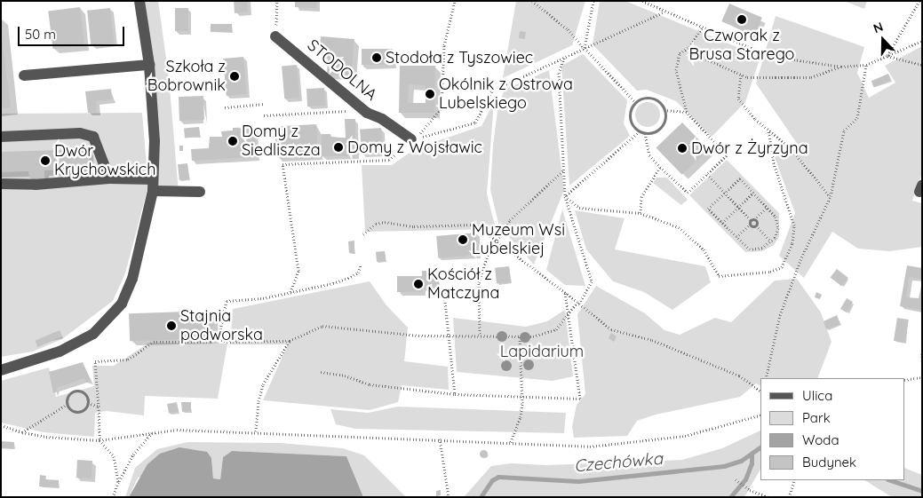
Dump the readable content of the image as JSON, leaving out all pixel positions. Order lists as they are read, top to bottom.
{
  "streets": {
    "street": ["STODOLNA"]
  },
  "water": ["Czechówka"],
  "parks": ["Lapidarium"],
  "places": [
    "Czworak z Brusa Starego",
    "Stodoła z Tyszowiec",
    "Szkoła z Bobrownik",
    "Okólnik z Ostrowa Lubelskiego",
    "Domy z Siedliszcza",
    "Domy z Wojsławic",
    "Dwór z Żyrzyna",
    "Dwór Krychowskich",
    "Muzeum Wsi Lubelskiej",
    "Kościół z Matczyna",
    "Stajnia podworska"
  ],
  "legend": [
    "Ulica",
    "Park",
    "Woda",
    "Budynek"
  ],
  "scale_bar": "50 m",
  "north": "top"
}
